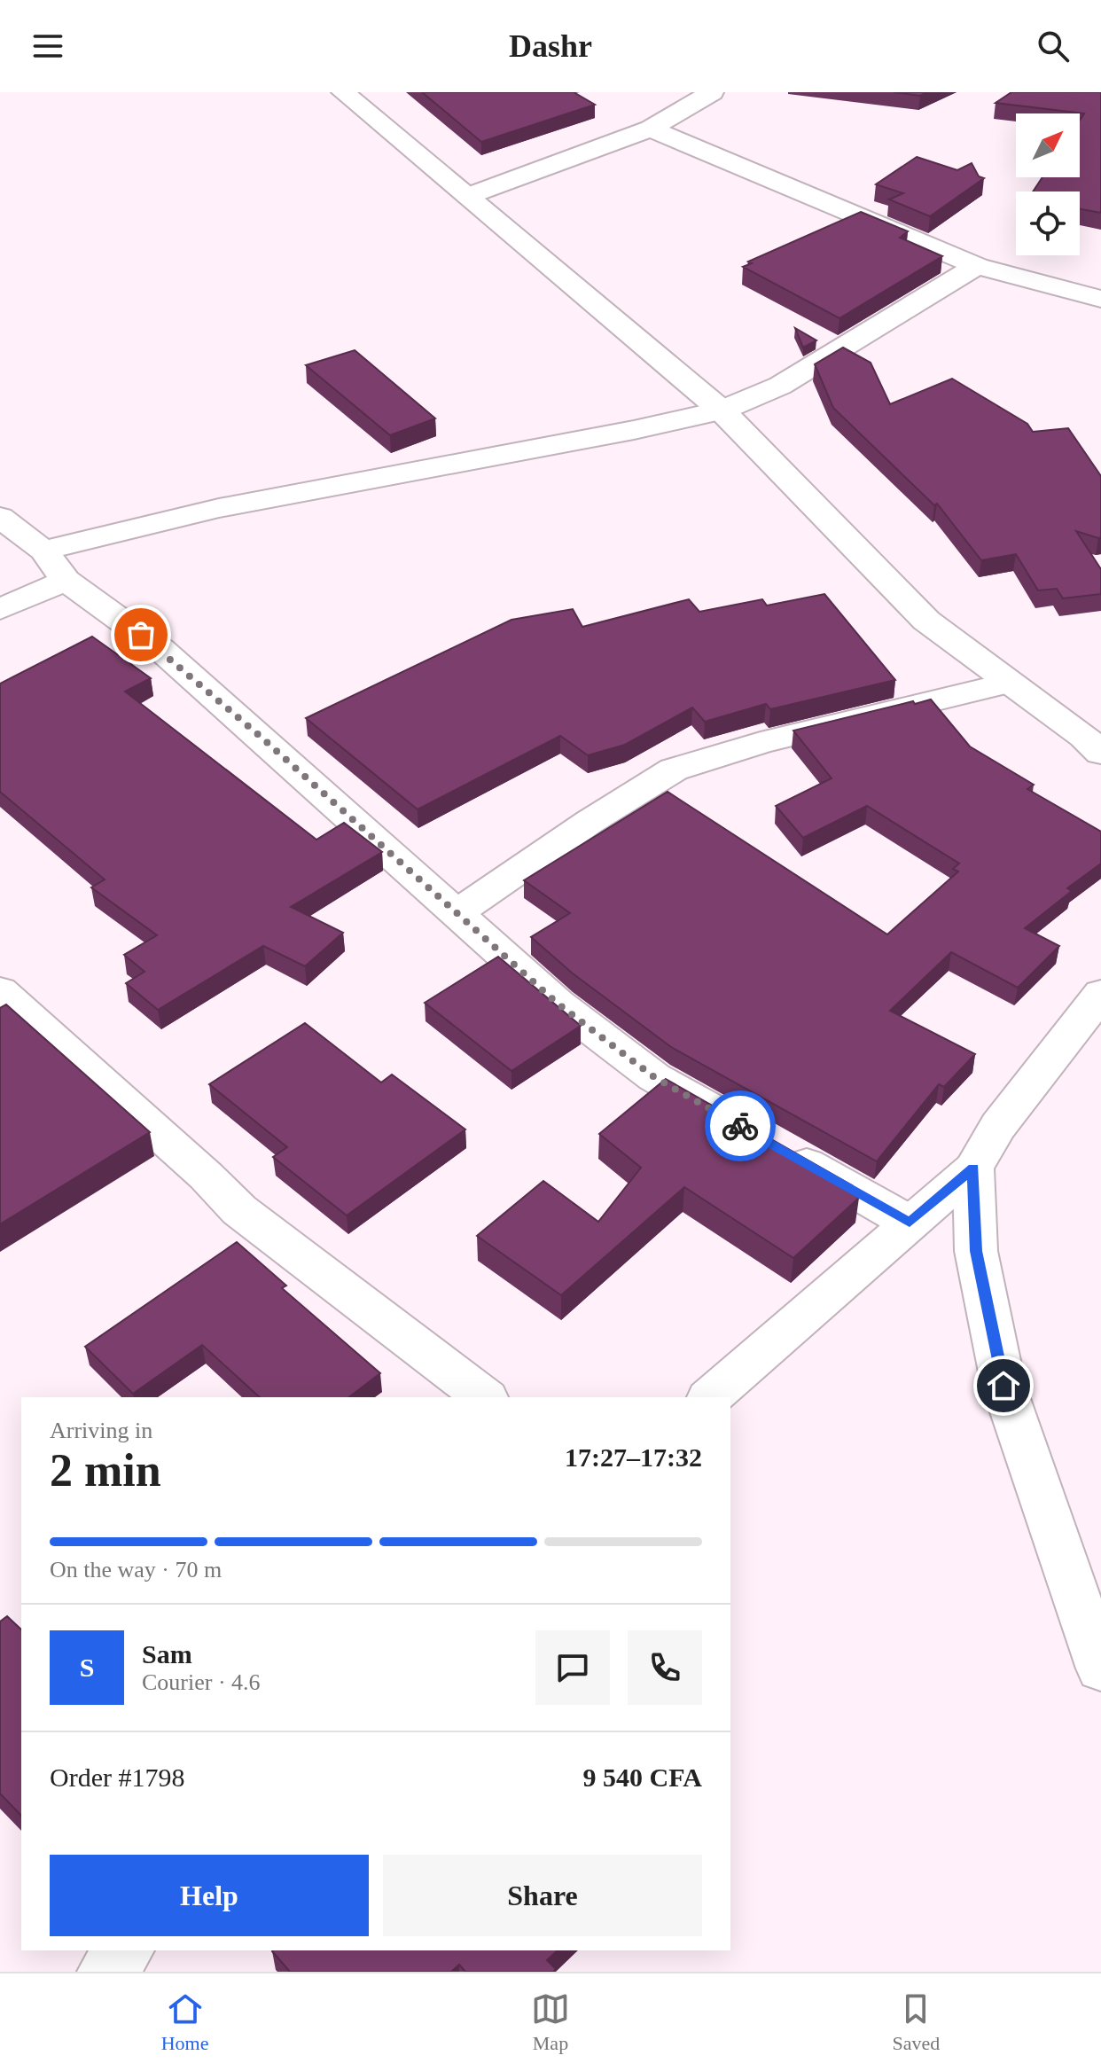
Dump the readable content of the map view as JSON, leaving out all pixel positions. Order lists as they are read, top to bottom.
{
  "north": "top right",
  "page": {
    "header": "Dashr",
    "heading": ["2 min", "Arriving in", "17:27–17:32"],
    "panel": [
      "Sam",
      "Courier · 4.6",
      "Order #1798",
      "9 540 CFA"
    ],
    "bar": "On the way · 70 m",
    "round": "S",
    "buttons": ["Help", "Share"],
    "tabs": ["Home", "Map", "Saved"]
  }
}
